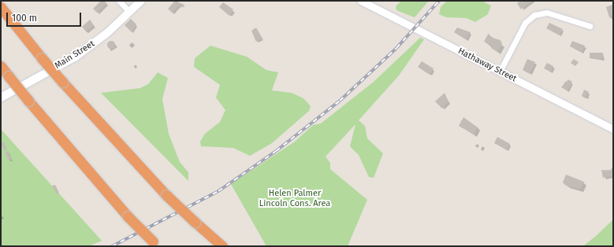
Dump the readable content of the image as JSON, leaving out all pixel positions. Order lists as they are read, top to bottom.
{
  "streets": {
    "main road": ["Main Street"],
    "street": ["Hathaway Street"]
  },
  "parks": ["Helen Palmer Lincoln Cons. Area"],
  "scale_bar": "100 m"
}
